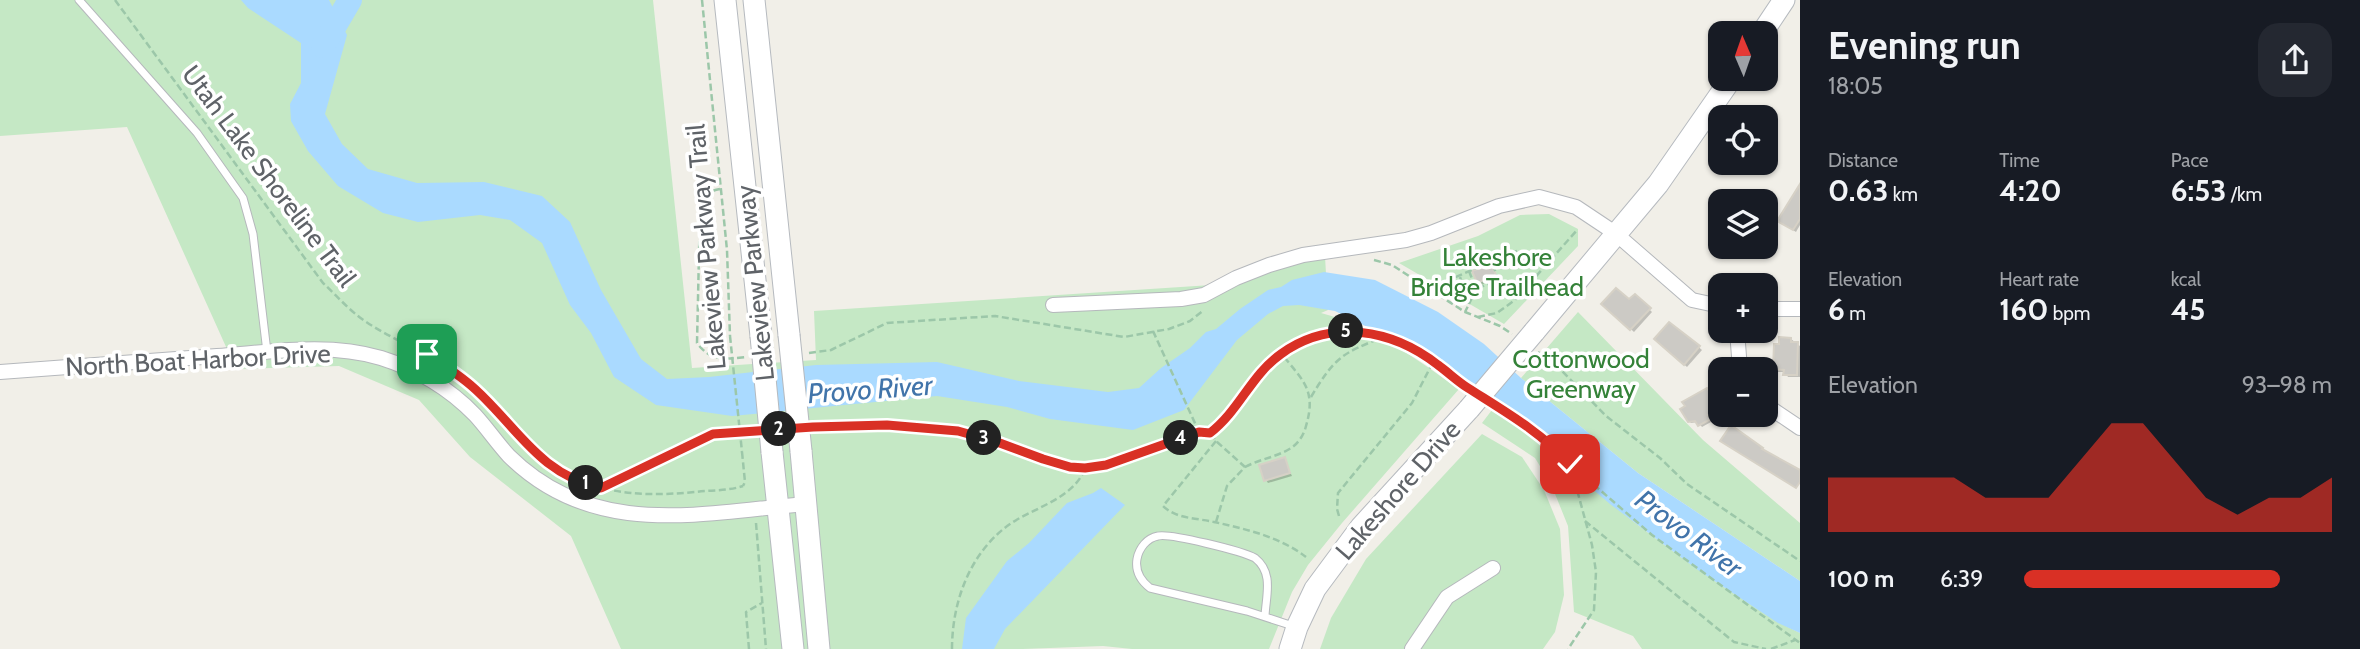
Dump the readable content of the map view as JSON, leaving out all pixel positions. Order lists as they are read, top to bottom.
{
  "streets": {
    "street": ["Lakeview Parkway", "North Boat Harbor Drive", "Lakeshore Drive"],
    "path": ["Utah Lake Shoreline Trail", "Lakeview Parkway Trail"]
  },
  "crossings": [
    ["Utah Lake Shoreline Trail", "Lakeview Parkway Trail"],
    ["Lakeview Parkway", "North Boat Harbor Drive"]
  ],
  "water": ["Provo River"],
  "parks": ["Lakeshore Bridge Trailhead", "Cottonwood Greenway"],
  "north": "top",
  "page": {
    "heading": ["Evening run", "18:05"],
    "map_buttons": ["+", "−"],
    "stats": [
      ["Distance", "0.63 km"],
      ["Time", "4:20"],
      ["Pace", "6:53 /km"],
      ["Elevation", "6 m"],
      ["Heart rate", "160 bpm"],
      ["kcal", "45"]
    ],
    "pins": [
      "5",
      "2",
      "3",
      "4",
      "1"
    ],
    "chart": ["Elevation", "93–98 m"],
    "list": [
      {
        "name": "100 m",
        "note": "6:39"
      }
    ]
  }
}
